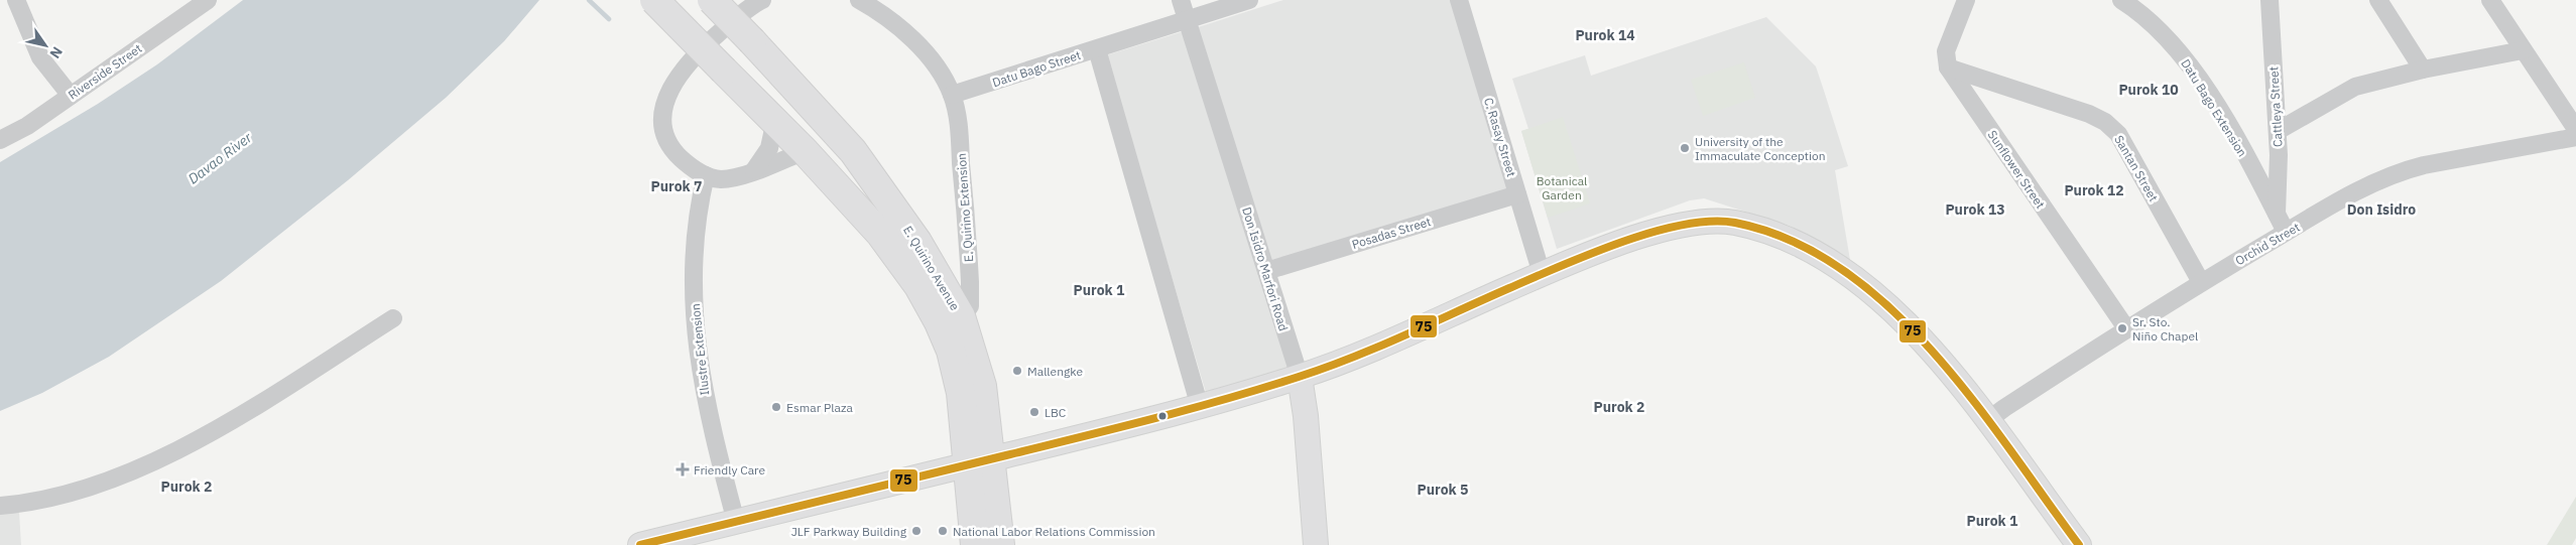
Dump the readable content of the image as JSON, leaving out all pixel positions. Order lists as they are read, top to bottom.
{
  "streets": {
    "main road": ["E. Quirino Avenue", "Don Isidro Marfori Road"],
    "street": [
      "Datu Bago Street",
      "Riverside Street",
      "Cattleya Street",
      "Datu Bago Extension",
      "C. Rasay Street",
      "Santan Street",
      "Sunflower Street",
      "E. Quirino Extension",
      "Posadas Street",
      "Orchid Street",
      "Ilustre Extension"
    ]
  },
  "crossings": [
    ["Datu Bago Street", "E. Quirino Extension"],
    ["Datu Bago Street", "Don Isidro Marfori Road"],
    ["Cattleya Street", "Datu Bago Extension"],
    ["Datu Bago Extension", "Orchid Street"],
    ["C. Rasay Street", "Posadas Street"],
    ["Santan Street", "Sunflower Street"],
    ["Santan Street", "Orchid Street"],
    ["Sunflower Street", "Orchid Street"],
    ["E. Quirino Extension", "E. Quirino Avenue"],
    ["Posadas Street", "Don Isidro Marfori Road"]
  ],
  "districts": [
    "Purok 14",
    "Purok 10",
    "Purok 7",
    "Purok 12",
    "Purok 13",
    "Don Isidro",
    "Purok 1",
    "Purok 2",
    "Purok 2",
    "Purok 5",
    "Purok 1"
  ],
  "water": ["Davao River"],
  "parks": ["Botanical Garden"],
  "places": {
    "other": [
      "University of the Immaculate Conception",
      "Sr. Sto. Niño Chapel",
      "Mallengke",
      "Esmar Plaza",
      "LBC",
      "JLF Parkway Building",
      "National Labor Relations Commission"
    ],
    "health": ["Friendly Care"]
  },
  "lines": ["transit line 75"],
  "north": "bottom right"
}
